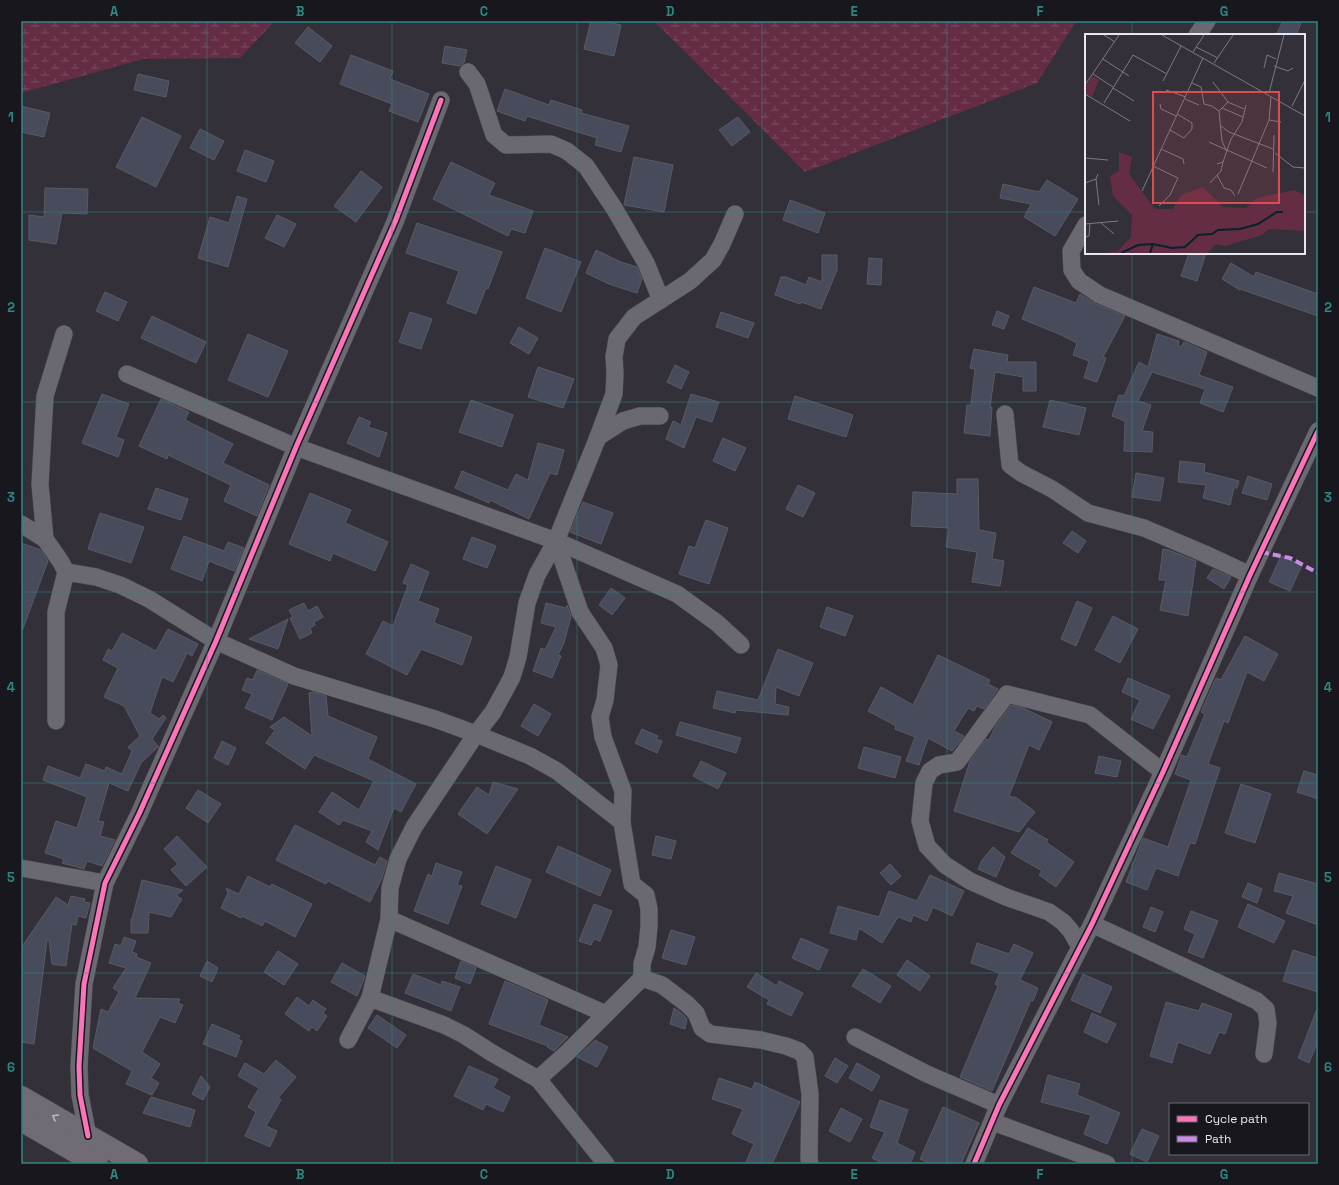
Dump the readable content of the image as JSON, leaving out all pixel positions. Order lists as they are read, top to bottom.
{
  "legend": ["Cycle path", "Path"],
  "grid": {
    "columns": [
      "A",
      "B",
      "C",
      "D",
      "E",
      "F",
      "G"
    ],
    "rows": [
      "1",
      "2",
      "3",
      "4",
      "5",
      "6"
    ]
  }
}
